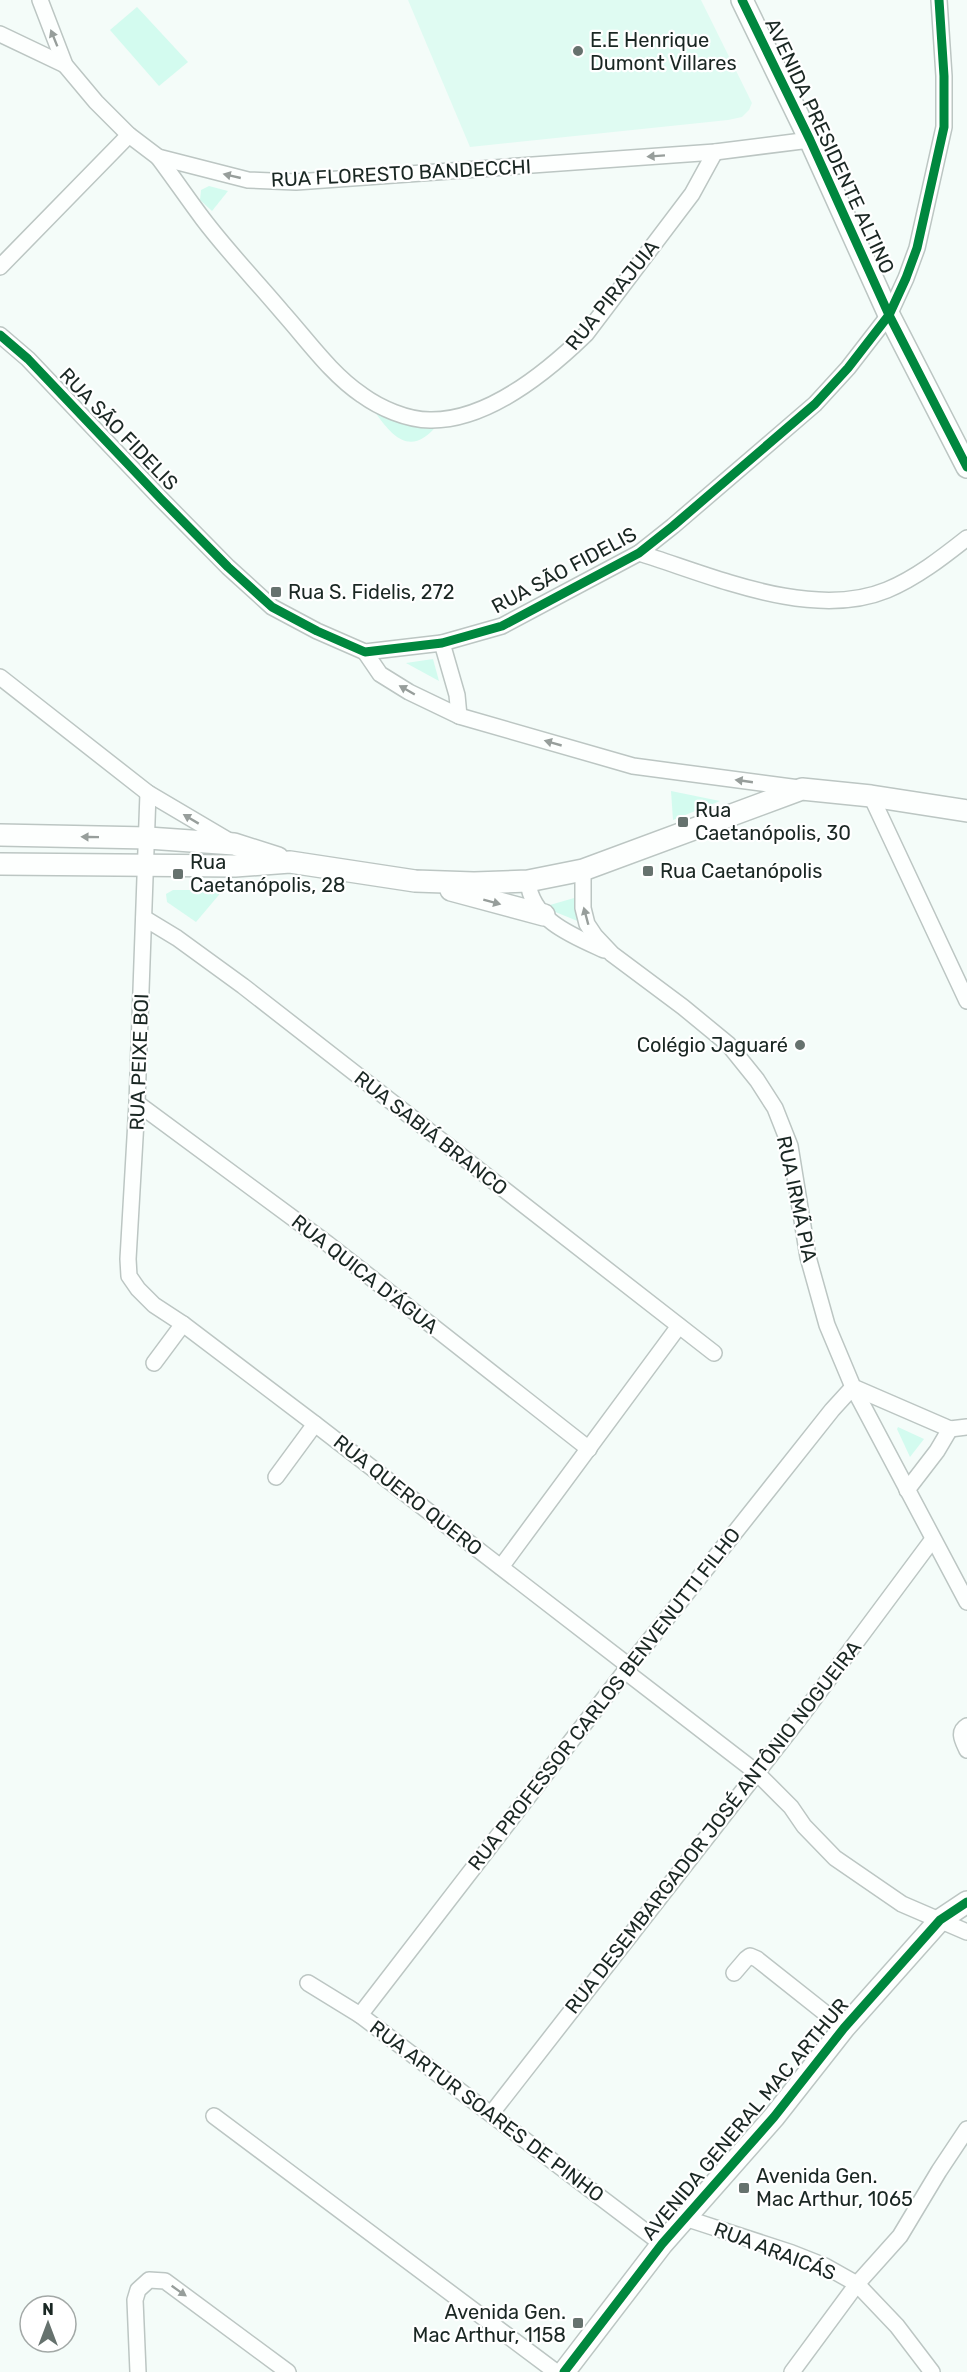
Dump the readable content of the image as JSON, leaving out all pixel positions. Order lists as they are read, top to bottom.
{
  "streets": {
    "main road": ["AVENIDA PRESIDENTE ALTINO", "AVENIDA GENERAL MAC ARTHUR"],
    "street": [
      "RUA FLORESTO BANDECCHI",
      "RUA PIRAJUIA",
      "RUA SÃO FIDELIS",
      "RUA PEIXE BOI",
      "RUA SABIÁ BRANCO",
      "RUA IRMÃ PIA",
      "RUA QUICA D'ÁGUA",
      "RUA QUERO QUERO",
      "RUA PROFESSOR CARLOS BENVENUTTI FILHO",
      "RUA DESEMBARGADOR JOSÉ ANTÔNIO NOGUEIRA",
      "RUA ARTUR SOARES DE PINHO",
      "RUA ARAICÁS"
    ]
  },
  "crossings": [
    ["AVENIDA PRESIDENTE ALTINO", "RUA FLORESTO BANDECCHI"],
    ["AVENIDA PRESIDENTE ALTINO", "RUA SÃO FIDELIS"],
    ["RUA FLORESTO BANDECCHI", "RUA PIRAJUIA"],
    ["RUA PEIXE BOI", "RUA SABIÁ BRANCO"],
    ["RUA PEIXE BOI", "RUA QUICA D'ÁGUA"],
    ["RUA PEIXE BOI", "RUA QUERO QUERO"],
    ["RUA IRMÃ PIA", "RUA PROFESSOR CARLOS BENVENUTTI FILHO"],
    ["RUA IRMÃ PIA", "RUA DESEMBARGADOR JOSÉ ANTÔNIO NOGUEIRA"],
    ["RUA QUERO QUERO", "RUA PROFESSOR CARLOS BENVENUTTI FILHO"],
    ["RUA QUERO QUERO", "RUA DESEMBARGADOR JOSÉ ANTÔNIO NOGUEIRA"],
    ["RUA QUERO QUERO", "AVENIDA GENERAL MAC ARTHUR"],
    ["RUA PROFESSOR CARLOS BENVENUTTI FILHO", "RUA ARTUR SOARES DE PINHO"],
    ["RUA DESEMBARGADOR JOSÉ ANTÔNIO NOGUEIRA", "RUA ARTUR SOARES DE PINHO"],
    ["RUA ARTUR SOARES DE PINHO", "AVENIDA GENERAL MAC ARTHUR"],
    ["AVENIDA GENERAL MAC ARTHUR", "RUA ARAICÁS"]
  ],
  "one_way": ["RUA FLORESTO BANDECCHI"],
  "places": {
    "other": ["E.E Henrique Dumont Villares", "Colégio Jaguaré"],
    "transit": [
      "Rua S. Fidelis, 272",
      "Rua Caetanópolis, 30",
      "Rua Caetanópolis",
      "Rua Caetanópolis, 28",
      "Avenida Gen. Mac Arthur, 1065",
      "Avenida Gen. Mac Arthur, 1158"
    ]
  },
  "north": "top"
}
